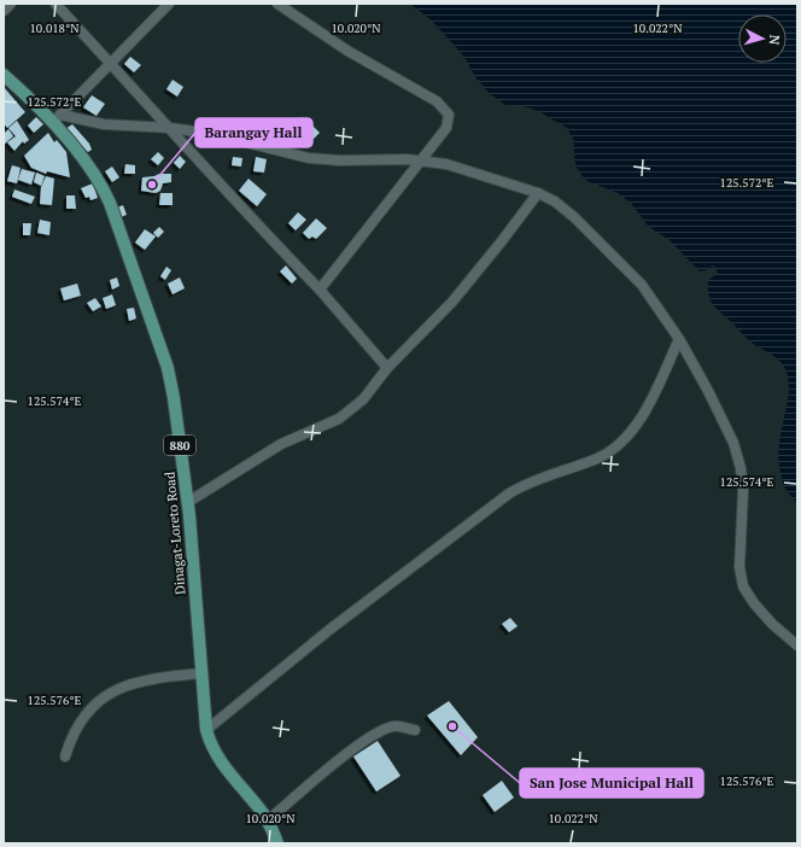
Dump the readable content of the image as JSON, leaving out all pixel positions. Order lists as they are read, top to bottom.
{
  "streets": {
    "main road": ["880", "Dinagat-Loreto Road"]
  },
  "places": ["Barangay Hall", "San Jose Municipal Hall"],
  "north": "right",
  "coordinates": [
    "10.018°N",
    "10.020°N",
    "10.022°N",
    "125.572°E",
    "125.574°E",
    "125.576°E"
  ]
}
